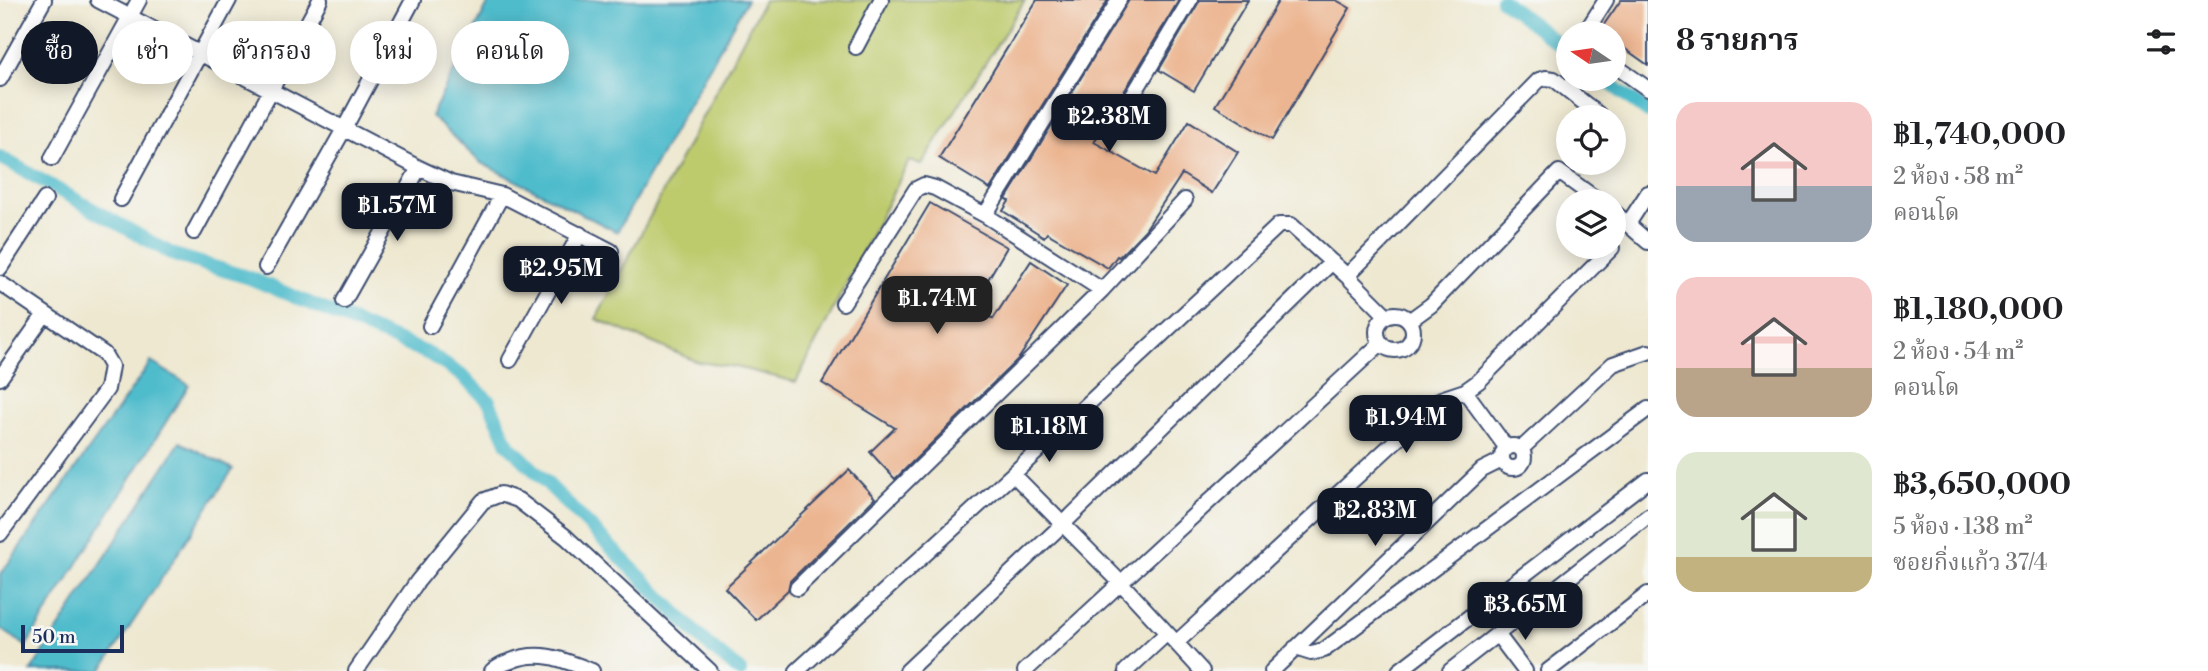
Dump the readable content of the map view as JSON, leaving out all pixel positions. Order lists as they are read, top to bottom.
{
  "scale_bar": "50 m",
  "north": "left",
  "page": {
    "heading": "8 รายการ",
    "chip": [
      "ซื้อ",
      "เช่า",
      "ตัวกรอง",
      "ใหม่",
      "คอนโด"
    ],
    "list": [
      {
        "name": "฿1,740,000",
        "note": "2 ห้อง · 58 m² · คอนโด"
      },
      {
        "name": "฿1,180,000",
        "note": "2 ห้อง · 54 m² · คอนโด"
      },
      {
        "name": "฿3,650,000",
        "note": "5 ห้อง · 138 m² · ซอยกิ่งแก้ว 37/4"
      }
    ],
    "price": [
      "฿2.38M",
      "฿1.57M",
      "฿2.95M",
      "฿1.74M",
      "฿1.94M",
      "฿1.18M",
      "฿2.83M",
      "฿3.65M"
    ],
    "scale": "50 m"
  }
}
